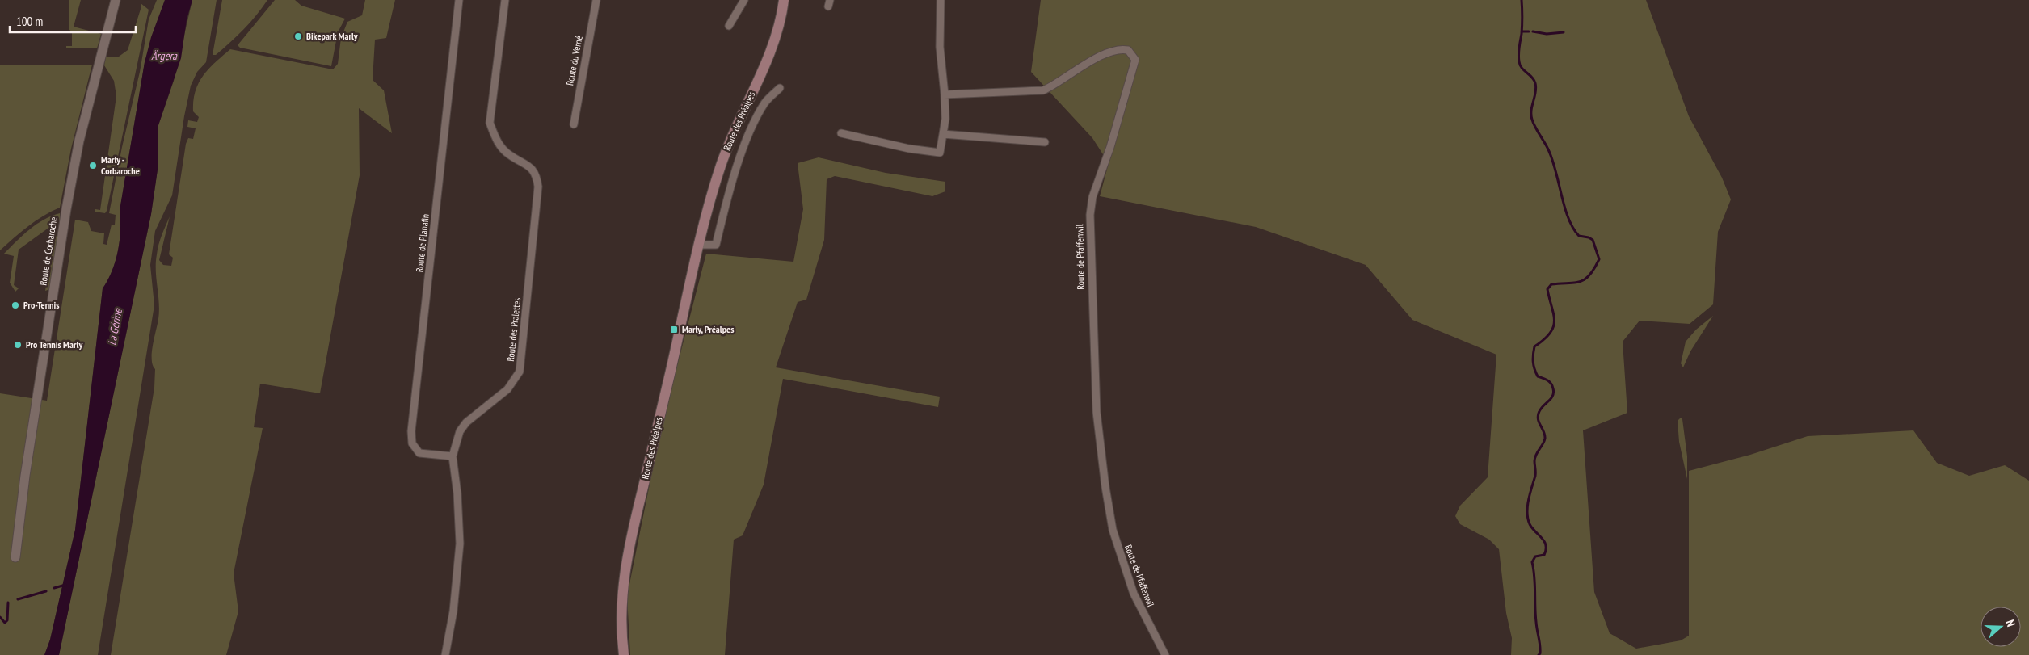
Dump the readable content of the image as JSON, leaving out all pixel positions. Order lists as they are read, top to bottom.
{
  "streets": {
    "main road": ["Route des Préalpes"],
    "street": [
      "Route du Verné",
      "Route de Planafin",
      "Route de Corbaroche",
      "Route de Pfaffenwil",
      "Route des Pralettes"
    ]
  },
  "crossings": [
    ["Route de Planafin", "Route des Pralettes"]
  ],
  "water": ["Ärgera", "La Gérine"],
  "places": {
    "other": [
      "Bikepark Marly",
      "Marly - Corbaroche",
      "Pro-Tennis",
      "Pro Tennis Marly"
    ],
    "transit": ["Marly, Préalpes"]
  },
  "scale_bar": "100 m",
  "north": "right"
}
